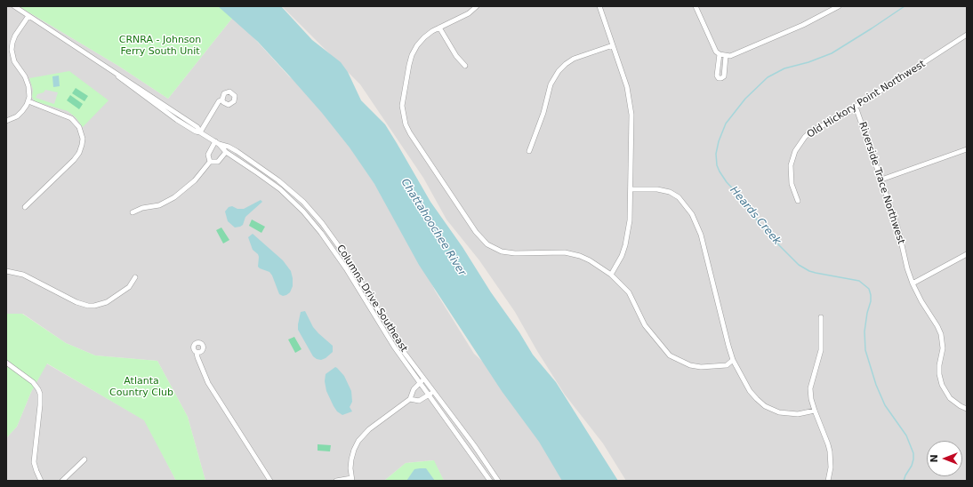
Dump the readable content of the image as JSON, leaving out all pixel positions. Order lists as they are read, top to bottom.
{
  "streets": {
    "street": ["Old Hickory Point Northwest", "Riverside Trace Northwest", "Columns Drive Southeast"]
  },
  "crossings": [
    ["Old Hickory Point Northwest", "Riverside Trace Northwest"]
  ],
  "water": ["Heards Creek", "Chattahoochee River"],
  "parks": ["CRNRA - Johnson Ferry South Unit", "Atlanta Country Club"],
  "north": "left"
}
